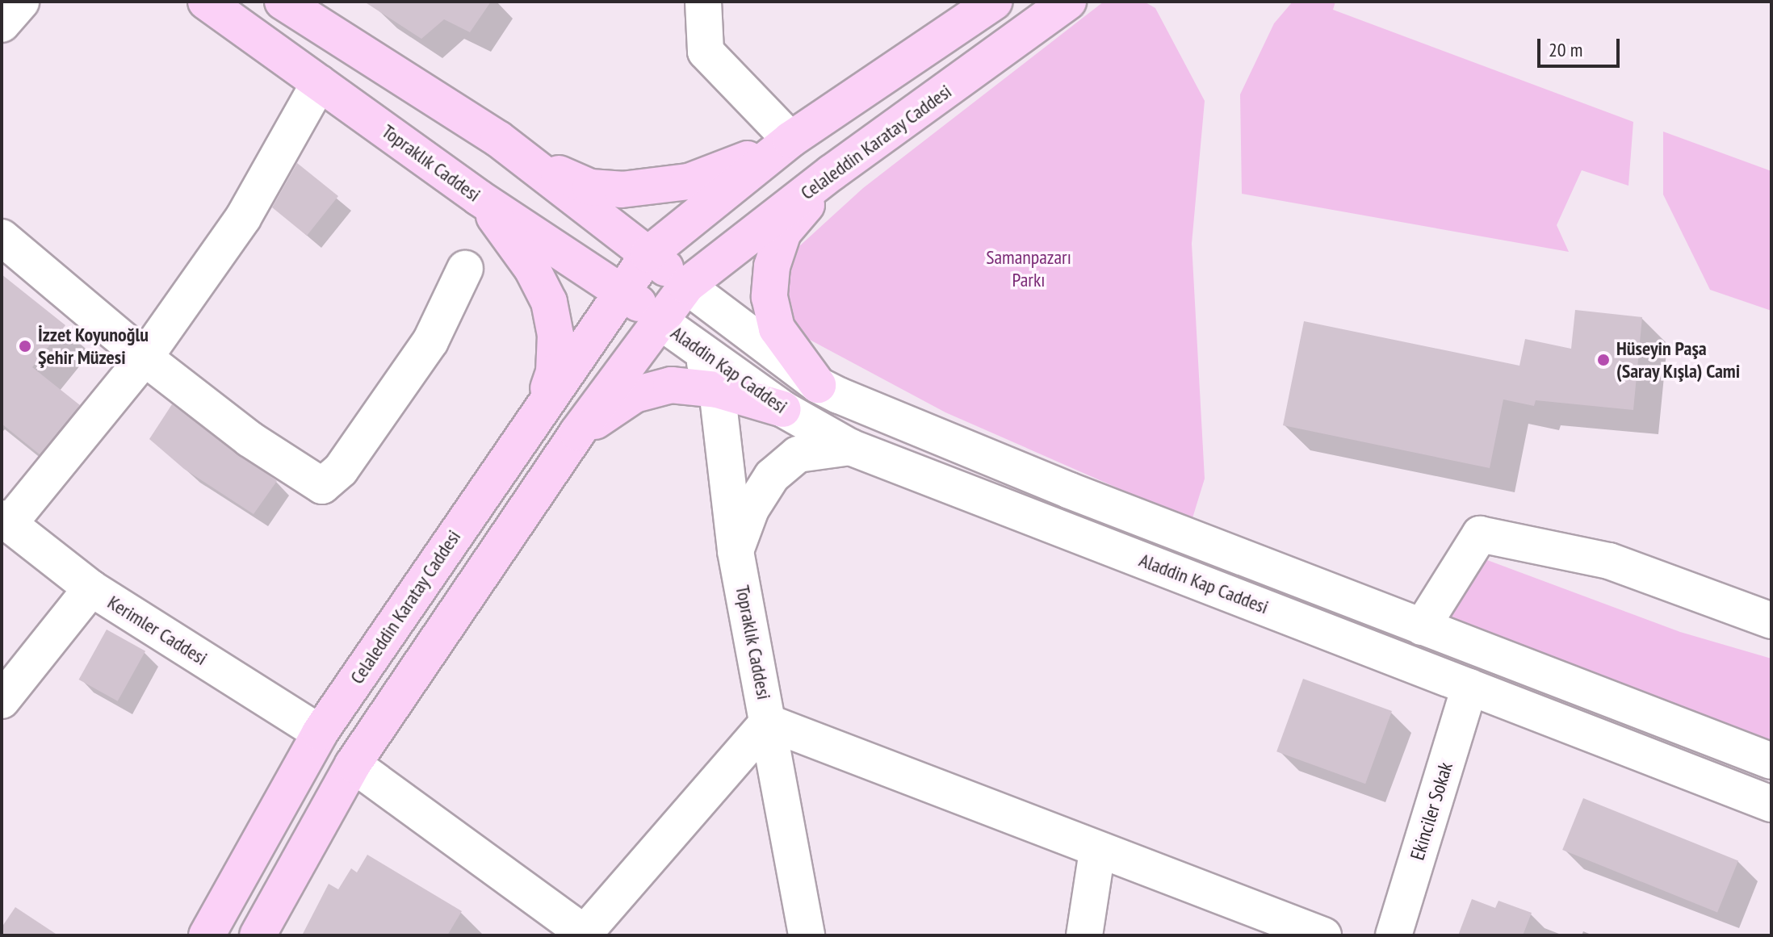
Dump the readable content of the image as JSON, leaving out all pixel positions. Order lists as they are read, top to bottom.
{
  "streets": {
    "main road": ["Celaleddin Karatay Caddesi", "Topraklık Caddesi"],
    "street": ["Aladdin Kap Caddesi", "Kerimler Caddesi", "Ekinciler Sokak"]
  },
  "crossings": [
    ["Celaleddin Karatay Caddesi", "Topraklık Caddesi"],
    ["Celaleddin Karatay Caddesi", "Aladdin Kap Caddesi"],
    ["Celaleddin Karatay Caddesi", "Kerimler Caddesi"],
    ["Topraklık Caddesi", "Aladdin Kap Caddesi"],
    ["Aladdin Kap Caddesi", "Ekinciler Sokak"]
  ],
  "parks": ["Samanpazarı Parkı"],
  "places": ["İzzet Koyunoğlu Şehir Müzesi", "Hüseyin Paşa (Saray Kışla) Cami"],
  "scale_bar": "20 m"
}
